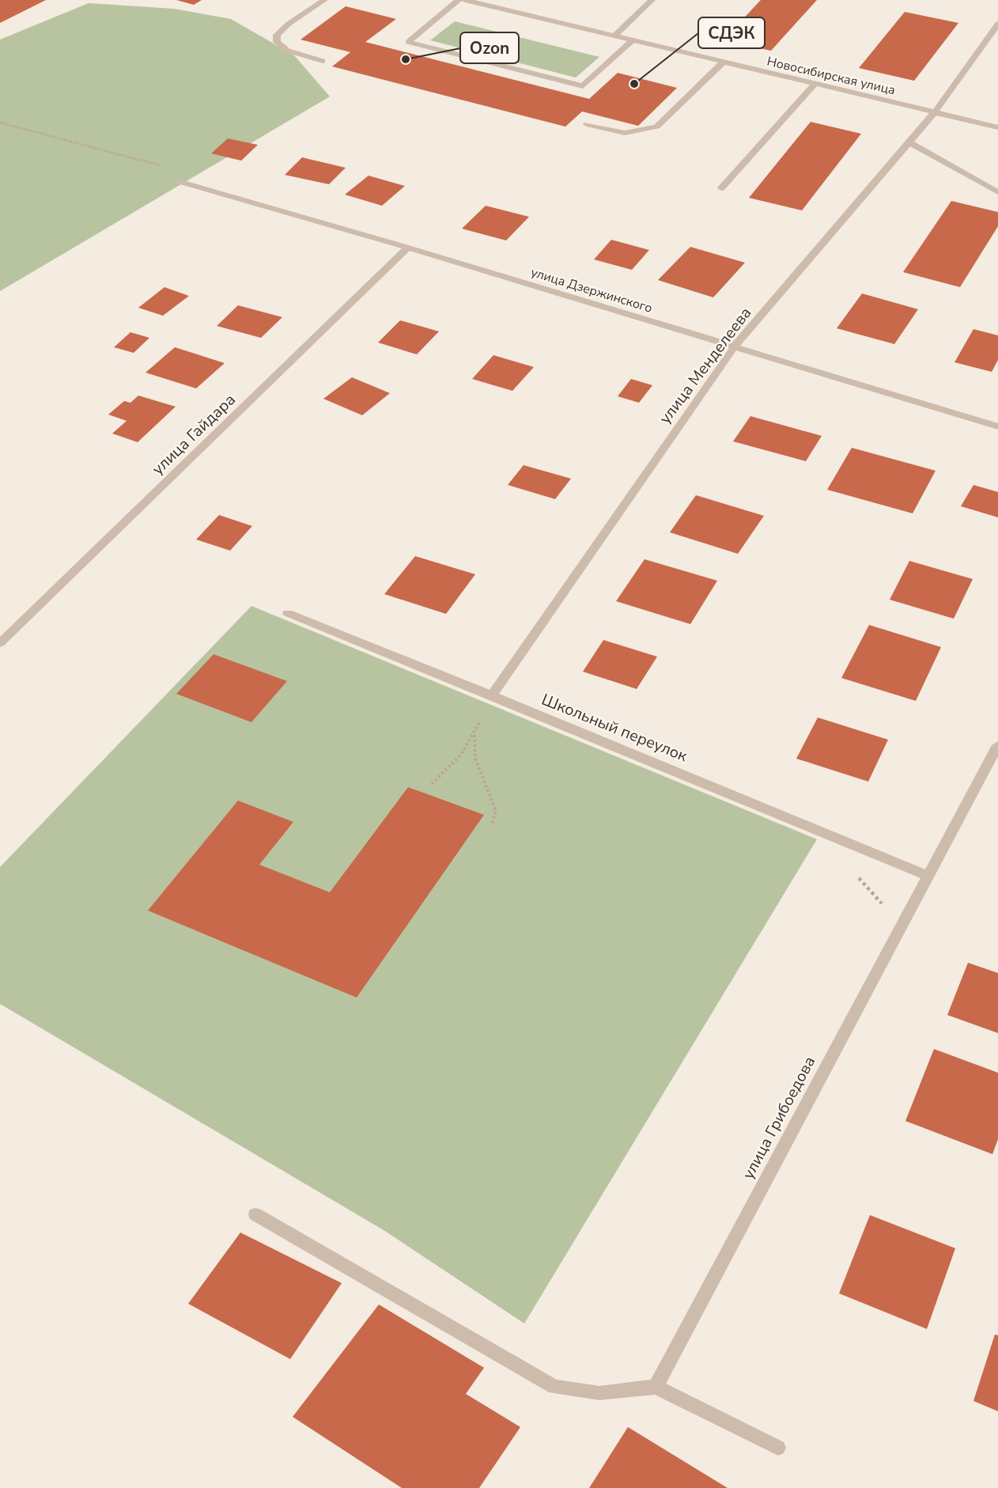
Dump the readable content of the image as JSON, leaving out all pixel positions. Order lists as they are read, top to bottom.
{
  "streets": {
    "street": [
      "Новосибирская улица",
      "улица Дзержинского",
      "улица Менделеева",
      "улица Гайдара",
      "Школьный переулок",
      "улица Грибоедова"
    ]
  },
  "crossings": [
    ["Новосибирская улица", "улица Менделеева"],
    ["улица Дзержинского", "улица Менделеева"],
    ["улица Дзержинского", "улица Гайдара"],
    ["улица Менделеева", "Школьный переулок"],
    ["Школьный переулок", "улица Грибоедова"]
  ],
  "places": ["Ozon", "СДЭК"]
}
